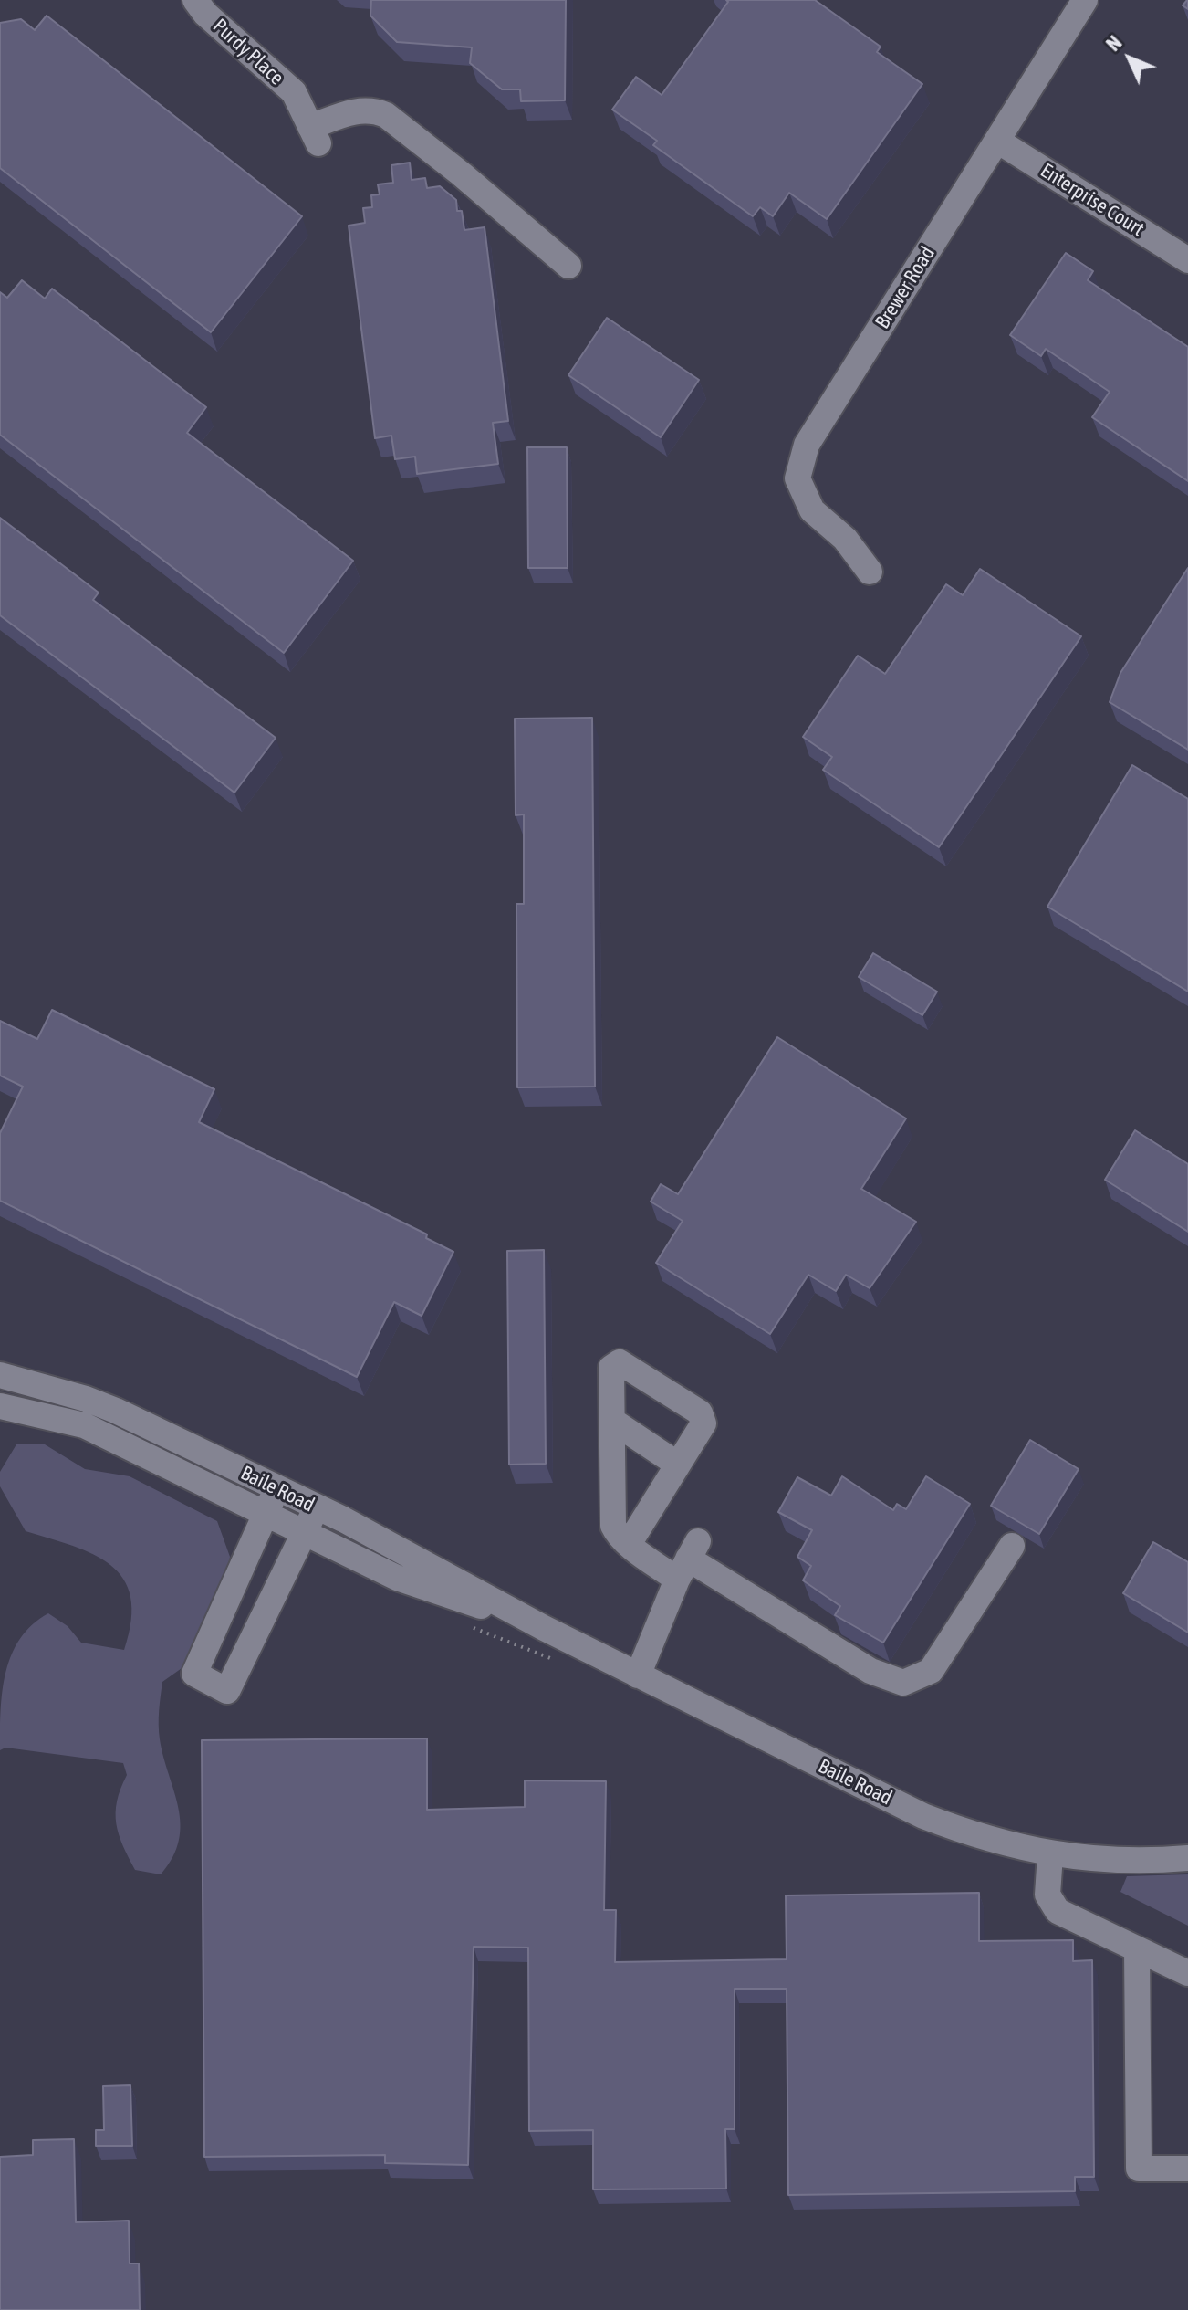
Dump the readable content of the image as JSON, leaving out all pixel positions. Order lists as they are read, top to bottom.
{
  "streets": {
    "street": [
      "Purdy Place",
      "Enterprise Court",
      "Brewer Road",
      "Baile Road"
    ]
  },
  "crossings": [
    ["Enterprise Court", "Brewer Road"]
  ],
  "north": "top left"
}
